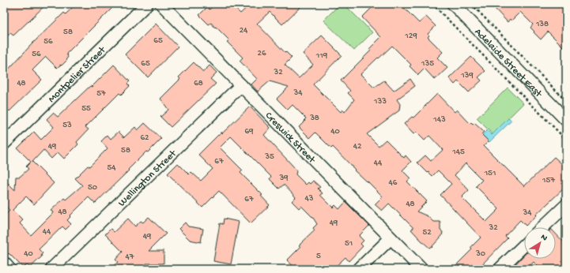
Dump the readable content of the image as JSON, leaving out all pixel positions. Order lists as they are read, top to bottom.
{
  "streets": {
    "street": [
      "Adelaide Street East",
      "Montpelier Street",
      "Creswick Street",
      "Wellington Street"
    ]
  },
  "crossings": [
    ["Creswick Street", "Wellington Street"]
  ],
  "house_numbers": [
    "138",
    "24",
    "58",
    "129",
    "65",
    "56",
    "26",
    "56",
    "119",
    "65",
    "135",
    "32",
    "139",
    "48",
    "68",
    "34",
    "57",
    "133",
    "55",
    "38",
    "143",
    "53",
    "69",
    "40",
    "62",
    "49",
    "42",
    "58",
    "145",
    "35",
    "67",
    "44",
    "54",
    "151",
    "39",
    "157",
    "46",
    "50",
    "43",
    "67",
    "48",
    "48",
    "34",
    "49",
    "32",
    "44",
    "52",
    "49",
    "51",
    "40",
    "30",
    "5",
    "47"
  ],
  "north": "top right"
}
